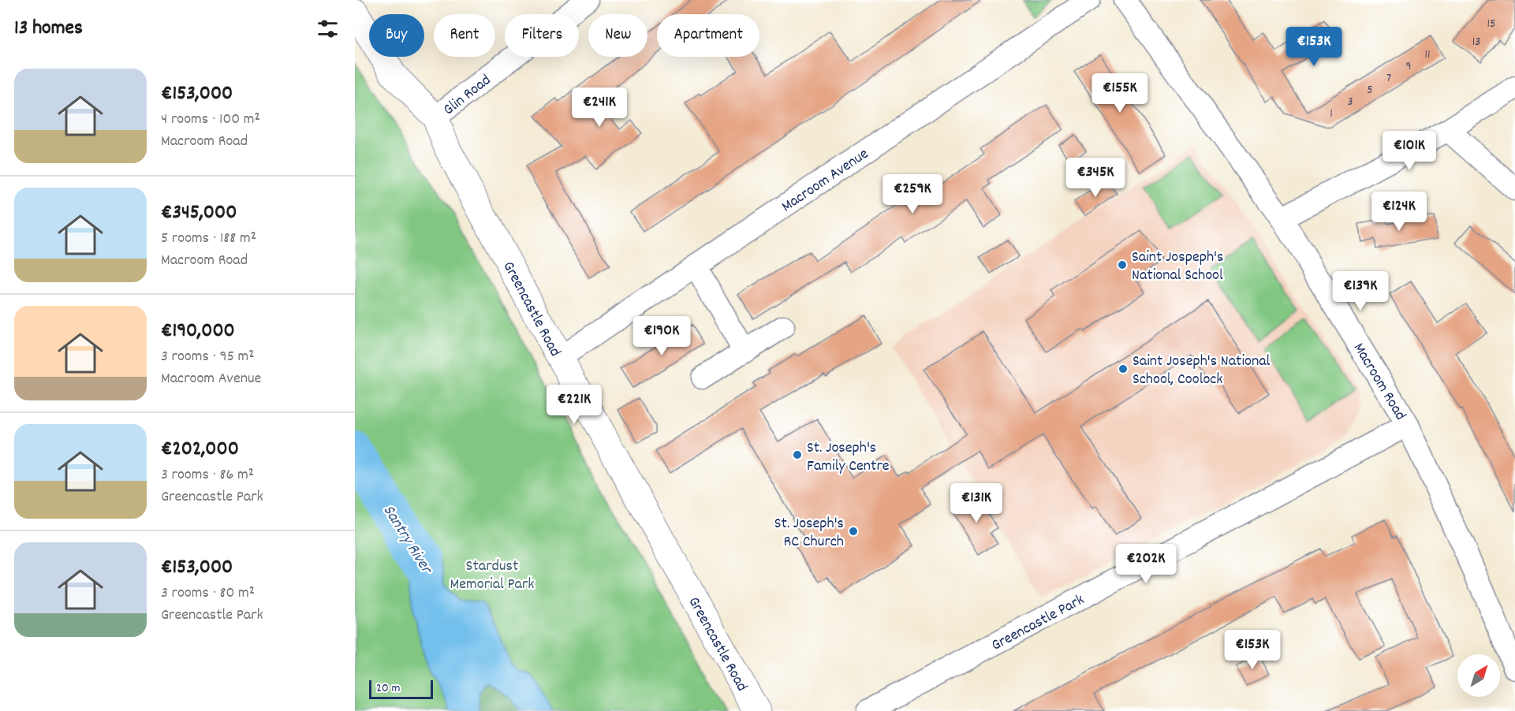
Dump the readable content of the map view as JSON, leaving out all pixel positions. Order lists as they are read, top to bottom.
{
  "streets": {
    "street": [
      "Glin Road",
      "Macroom Avenue",
      "Greencastle Road",
      "Macroom Road",
      "Greencastle Park"
    ]
  },
  "crossings": [
    ["Glin Road", "Greencastle Road"],
    ["Macroom Avenue", "Greencastle Road"],
    ["Macroom Road", "Greencastle Park"]
  ],
  "water": ["Santry River"],
  "parks": ["Stardust Memorial Park"],
  "places": [
    "Saint Jospeph's National School",
    "Saint Joseph's National School, Coolock",
    "St. Joseph's Family Centre",
    "St. Joseph's RC Church"
  ],
  "house_numbers": [
    "15",
    "13",
    "11",
    "9",
    "7",
    "5",
    "3",
    "1"
  ],
  "scale_bar": "20 m",
  "north": "top right",
  "page": {
    "heading": "13 homes",
    "chip": [
      "Buy",
      "Rent",
      "Filters",
      "New",
      "Apartment"
    ],
    "price": [
      "€153K",
      "€155K",
      "€241K",
      "€101K",
      "€345K",
      "€259K",
      "€124K",
      "€139K",
      "€190K",
      "€221K",
      "€131K",
      "€202K",
      "€153K"
    ],
    "list": [
      {
        "name": "€153,000",
        "note": "4 rooms · 100 m² · Macroom Road"
      },
      {
        "name": "€345,000",
        "note": "5 rooms · 188 m² · Macroom Road"
      },
      {
        "name": "€190,000",
        "note": "3 rooms · 95 m² · Macroom Avenue"
      },
      {
        "name": "€202,000",
        "note": "3 rooms · 86 m² · Greencastle Park"
      },
      {
        "name": "€153,000",
        "note": "3 rooms · 80 m² · Greencastle Park"
      }
    ],
    "scale": "20 m"
  }
}
